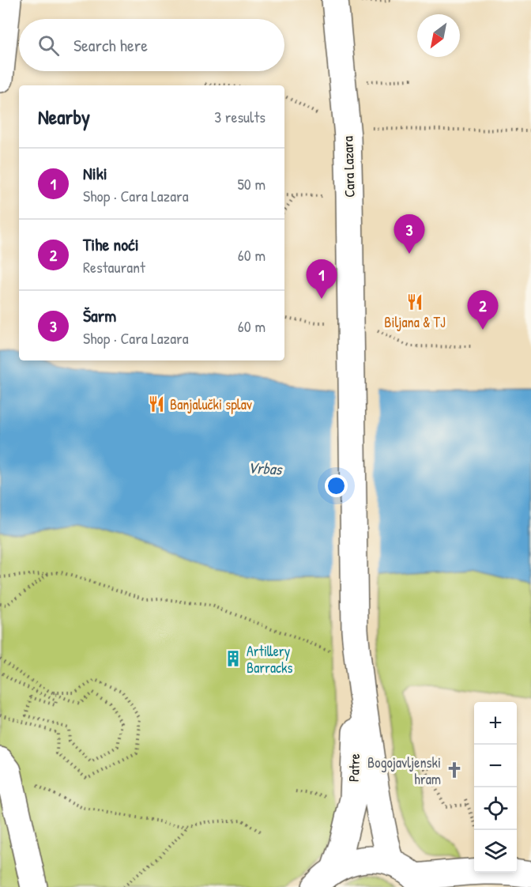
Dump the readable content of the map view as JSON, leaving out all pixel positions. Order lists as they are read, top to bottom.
{
  "streets": {
    "street": ["Cara Lazara", "Patre"]
  },
  "crossings": [
    ["Cara Lazara", "Patre"]
  ],
  "water": ["Vrbas"],
  "places": {
    "restaurant": ["Biljana & TJ", "Banjalučki splav"],
    "building": ["Artillery Barracks"],
    "church": ["Bogojavljenski hram"]
  },
  "north": "bottom left",
  "page": {
    "search": "Search here",
    "heading": ["Nearby", "3 results"],
    "list": [
      {
        "mark": "1",
        "name": "Niki",
        "note": "Shop · Cara Lazara",
        "value": "50 m"
      },
      {
        "mark": "2",
        "name": "Tihe noći",
        "note": "Restaurant",
        "value": "60 m"
      },
      {
        "mark": "3",
        "name": "Šarm",
        "note": "Shop · Cara Lazara",
        "value": "60 m"
      }
    ],
    "pins": ["3", "1", "2"],
    "map_buttons": ["+", "−"]
  }
}
